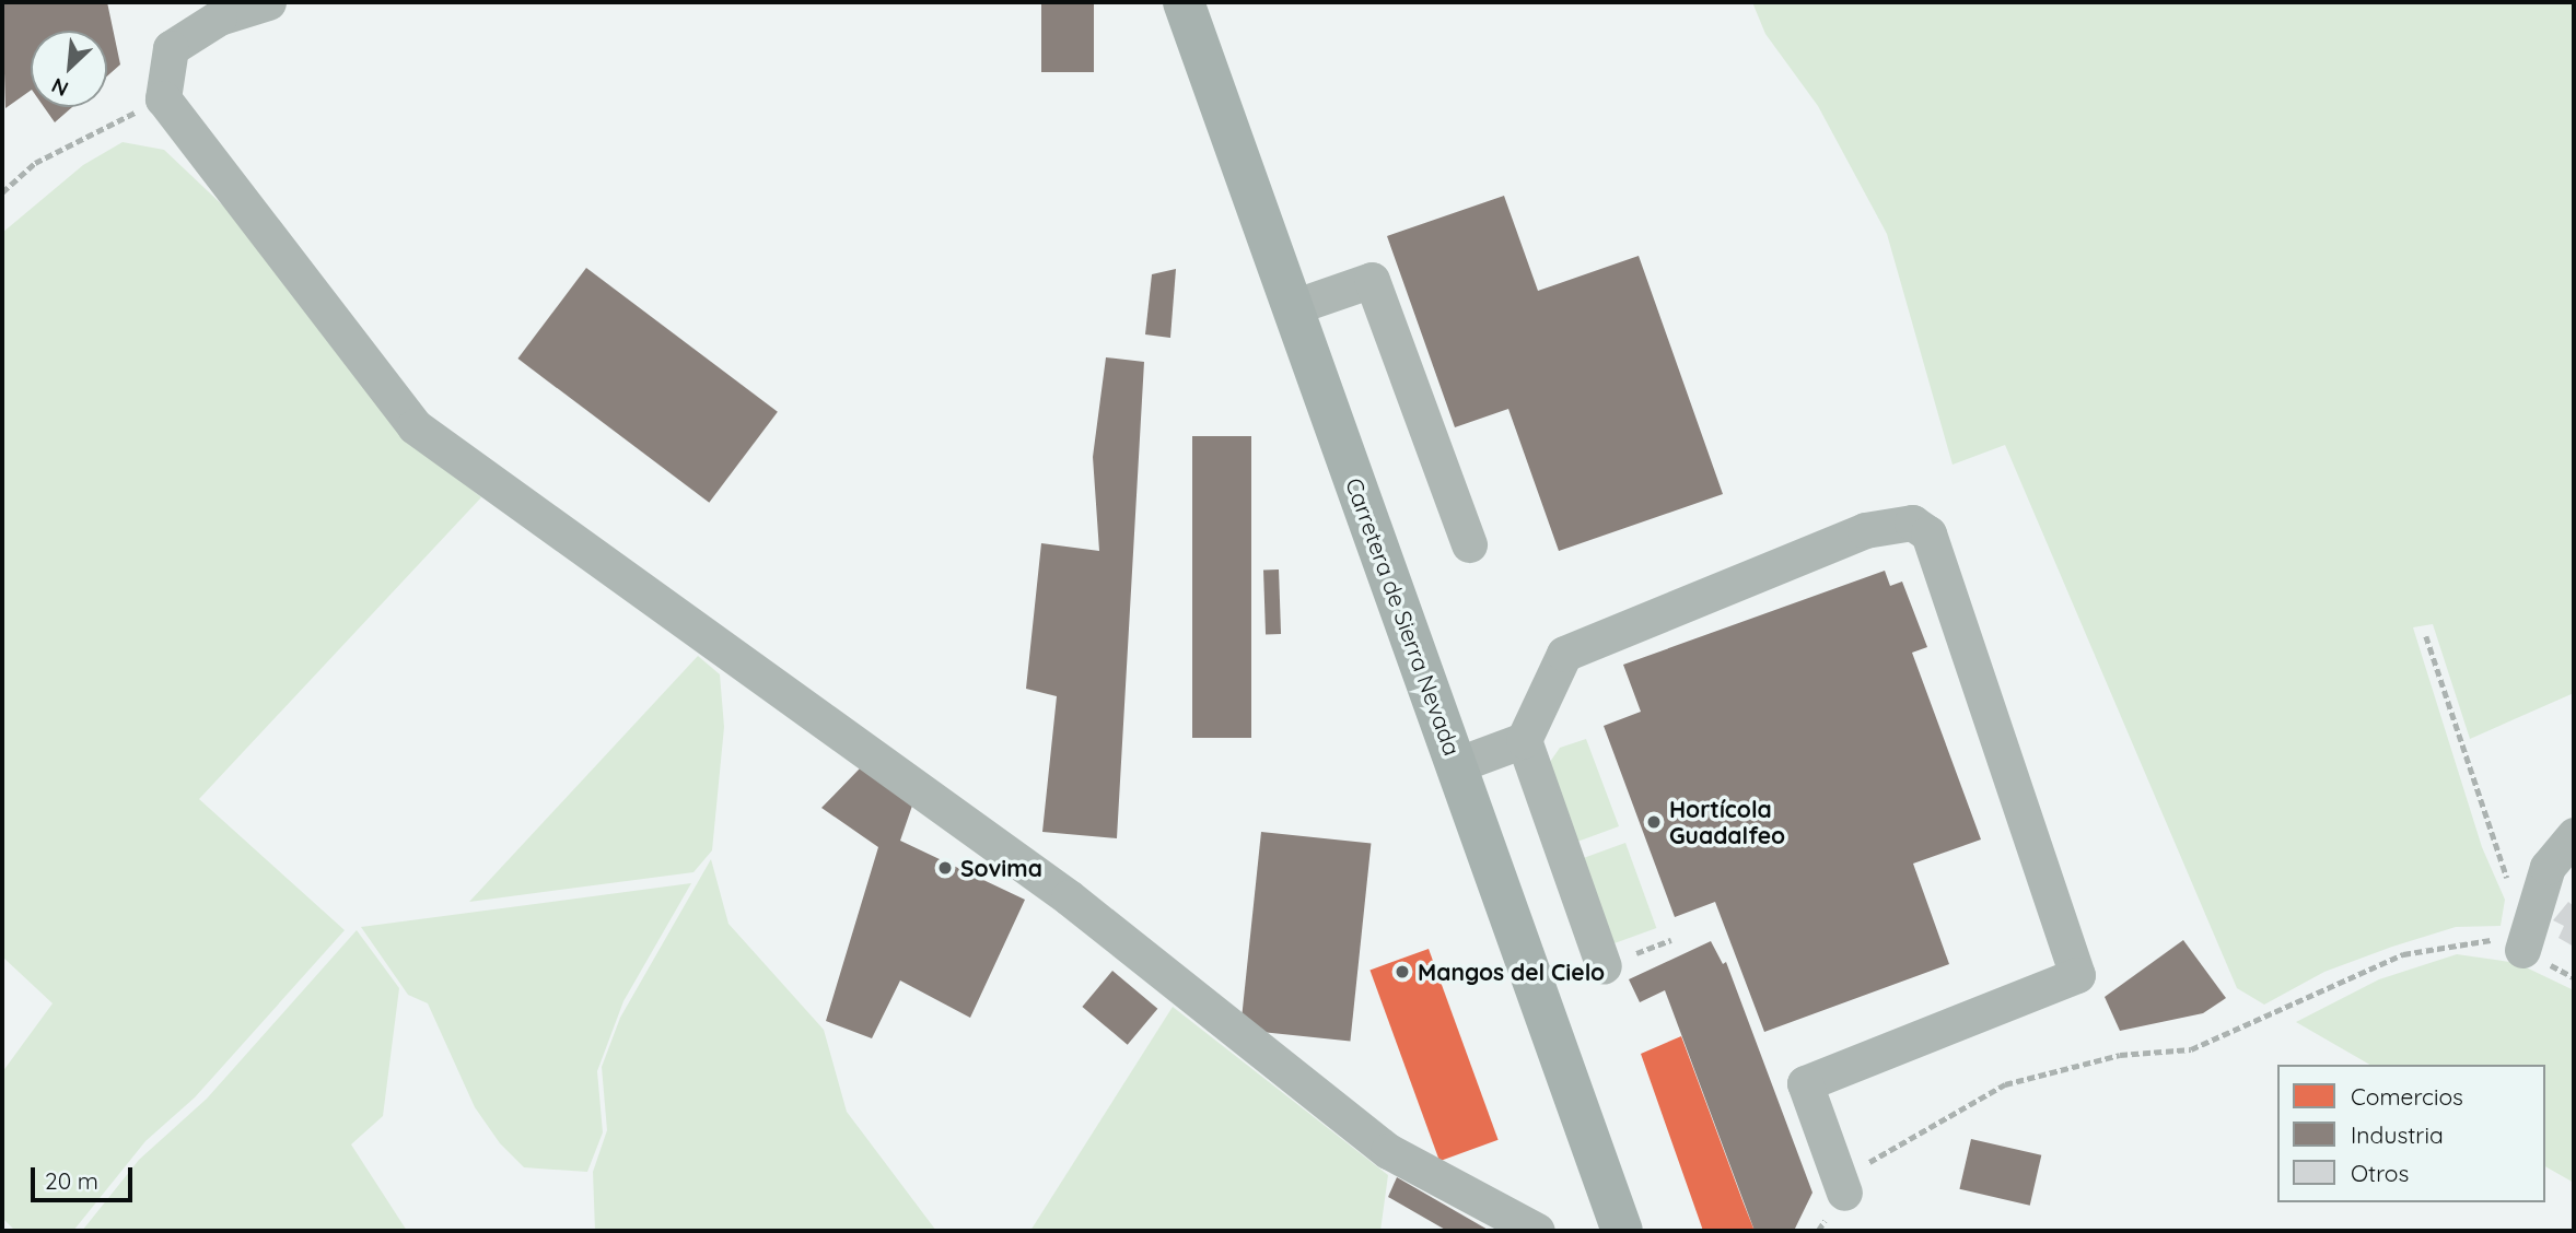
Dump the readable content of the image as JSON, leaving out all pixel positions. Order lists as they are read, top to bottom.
{
  "streets": {
    "highway": ["Carretera de Sierra Nevada"]
  },
  "places": ["Hortícola Guadalfeo", "Sovima", "Mangos del Cielo"],
  "legend": ["Comercios", "Industria", "Otros"],
  "scale_bar": "20 m",
  "north": "bottom left"
}
